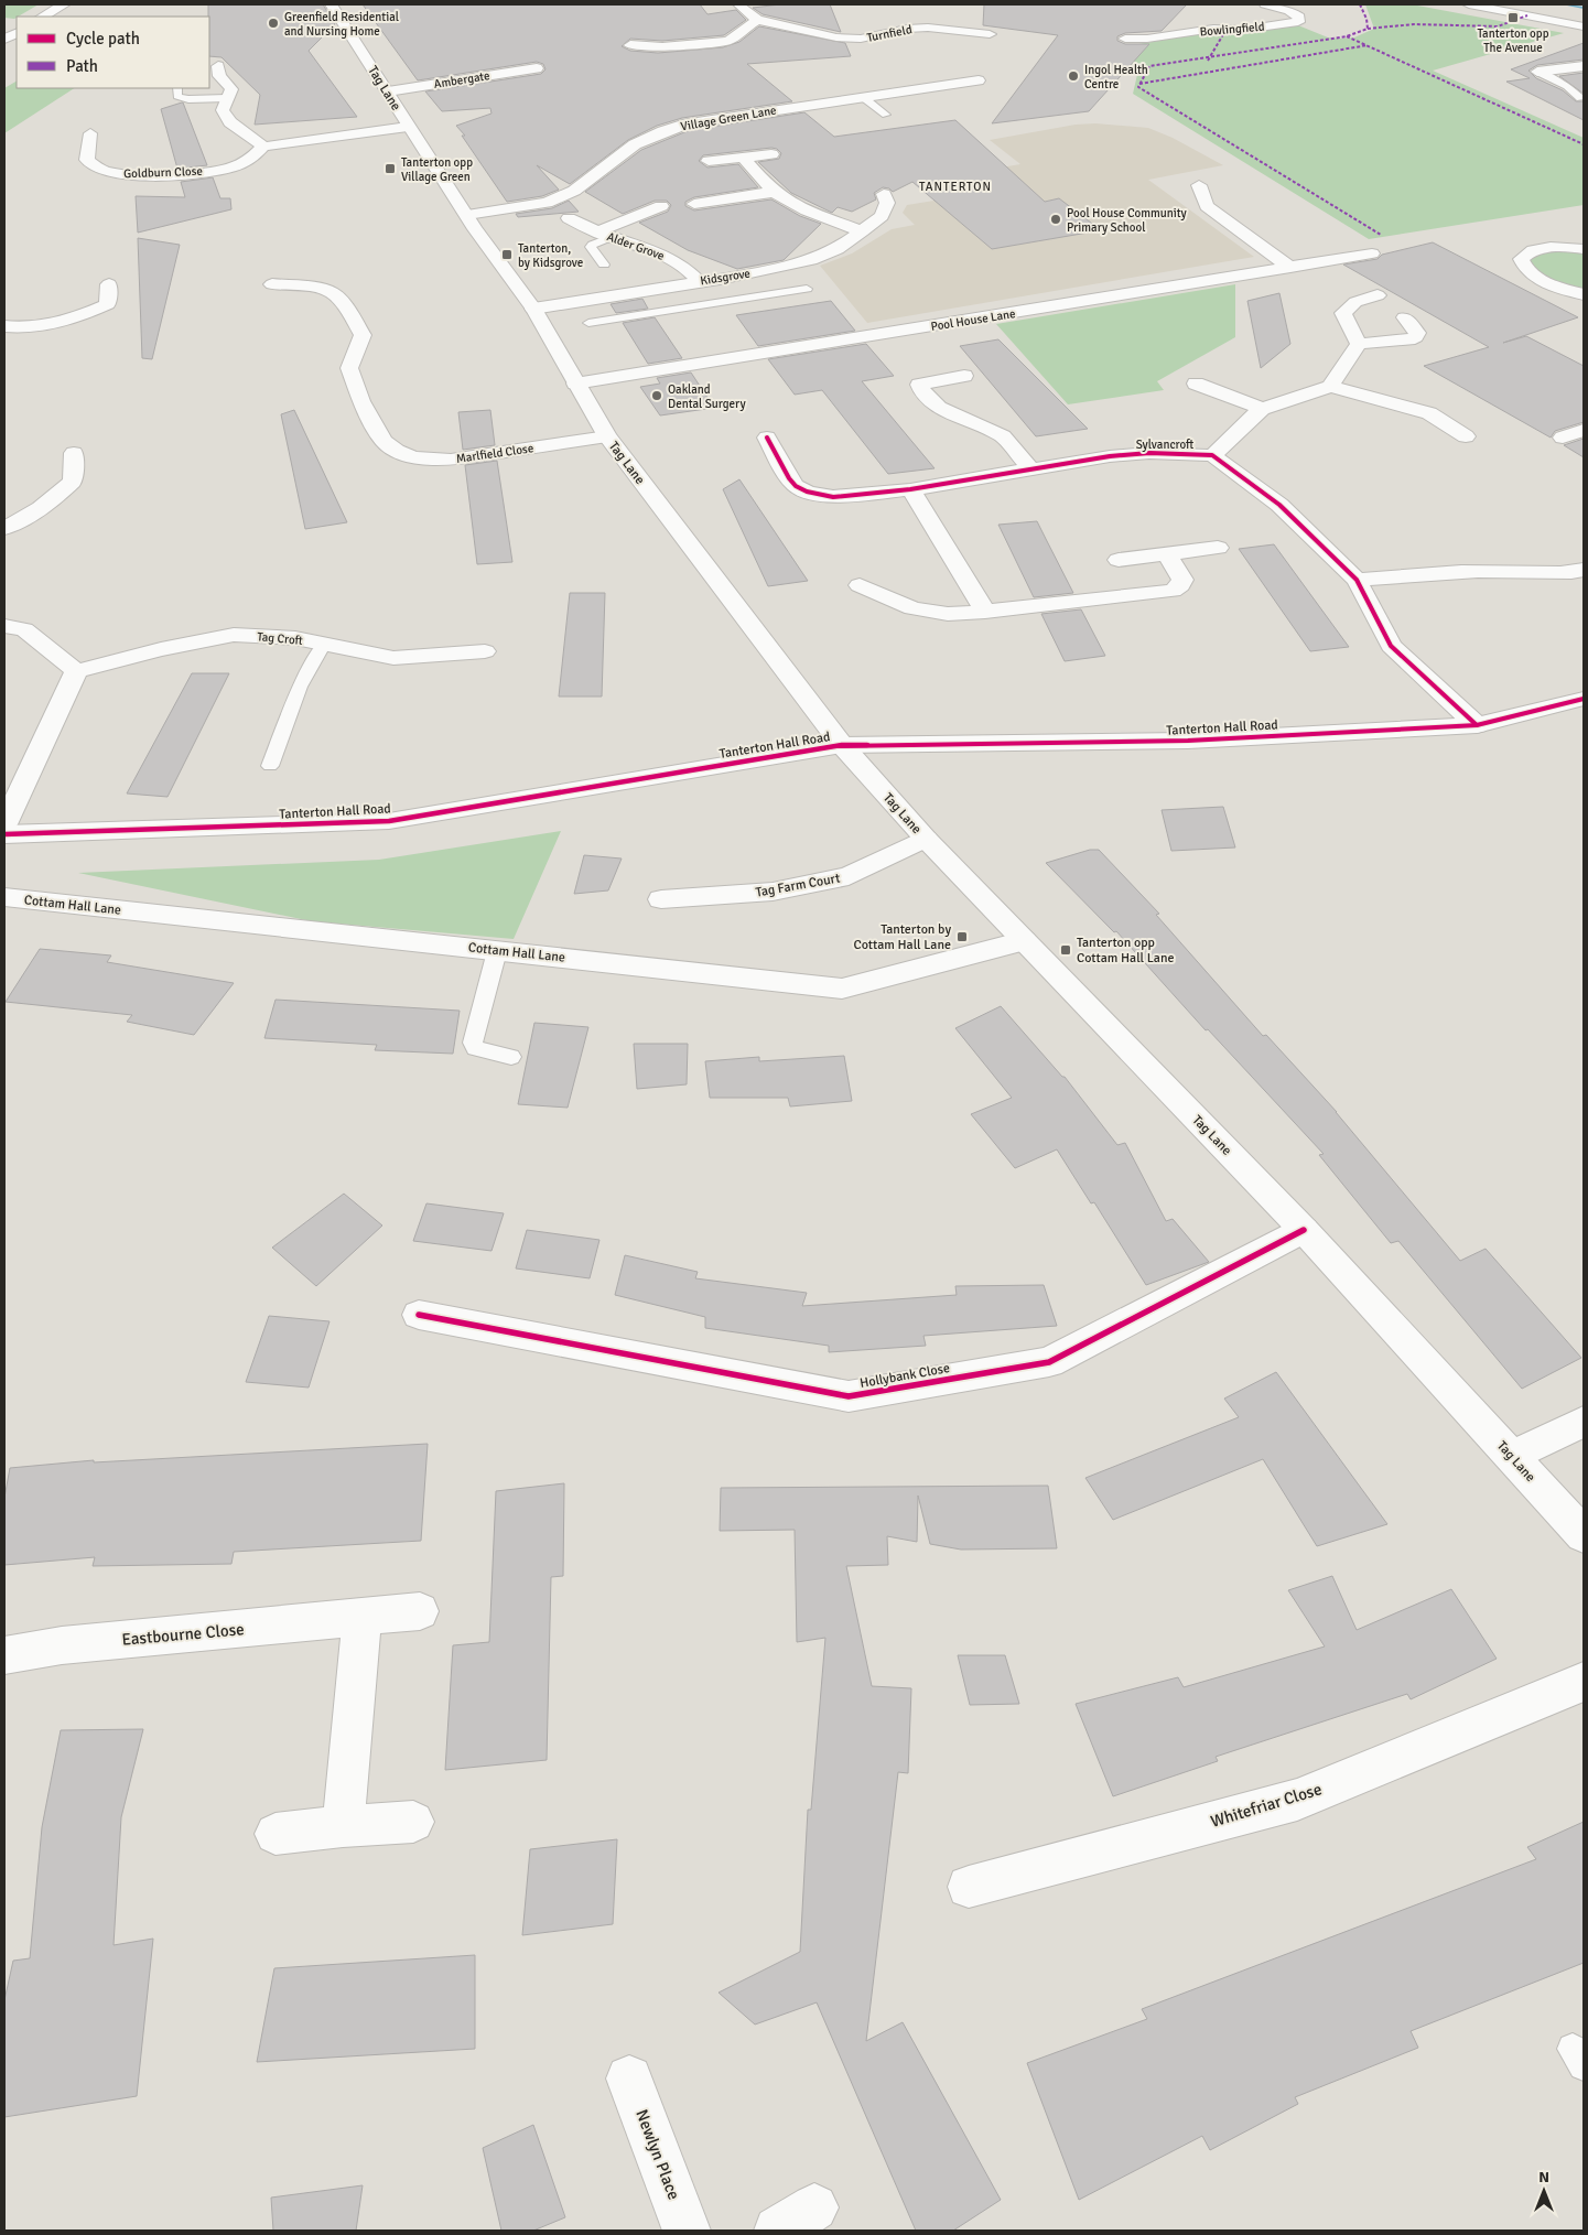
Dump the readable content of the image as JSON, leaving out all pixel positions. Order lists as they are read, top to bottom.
{
  "streets": {
    "street": [
      "Bowlingfield",
      "Turnfield",
      "Ambergate",
      "Tag Lane",
      "Village Green Lane",
      "Goldburn Close",
      "Alder Grove",
      "Kidsgrove",
      "Pool House Lane",
      "Sylvancroft",
      "Marlfield Close",
      "Tag Croft",
      "Tanterton Hall Road",
      "Tag Farm Court",
      "Cottam Hall Lane",
      "Hollybank Close",
      "Eastbourne Close",
      "Whitefriar Close",
      "Newlyn Place"
    ]
  },
  "crossings": [
    ["Ambergate", "Tag Lane"],
    ["Tag Lane", "Village Green Lane"],
    ["Tag Lane", "Goldburn Close"],
    ["Tag Lane", "Kidsgrove"],
    ["Tag Lane", "Pool House Lane"],
    ["Tag Lane", "Marlfield Close"],
    ["Tag Lane", "Tanterton Hall Road"],
    ["Tag Lane", "Tag Farm Court"],
    ["Tag Lane", "Cottam Hall Lane"],
    ["Tag Lane", "Hollybank Close"],
    ["Alder Grove", "Kidsgrove"],
    ["Sylvancroft", "Tanterton Hall Road"]
  ],
  "districts": ["TANTERTON"],
  "places": {
    "transit": [
      "Tanterton opp The Avenue",
      "Tanterton opp Village Green",
      "Tanterton, by Kidsgrove",
      "Tanterton by Cottam Hall Lane",
      "Tanterton opp Cottam Hall Lane"
    ],
    "other": [
      "Greenfield Residential and Nursing Home",
      "Ingol Health Centre",
      "Pool House Community Primary School",
      "Oakland Dental Surgery"
    ]
  },
  "legend": ["Cycle path", "Path"],
  "north": "top"
}
